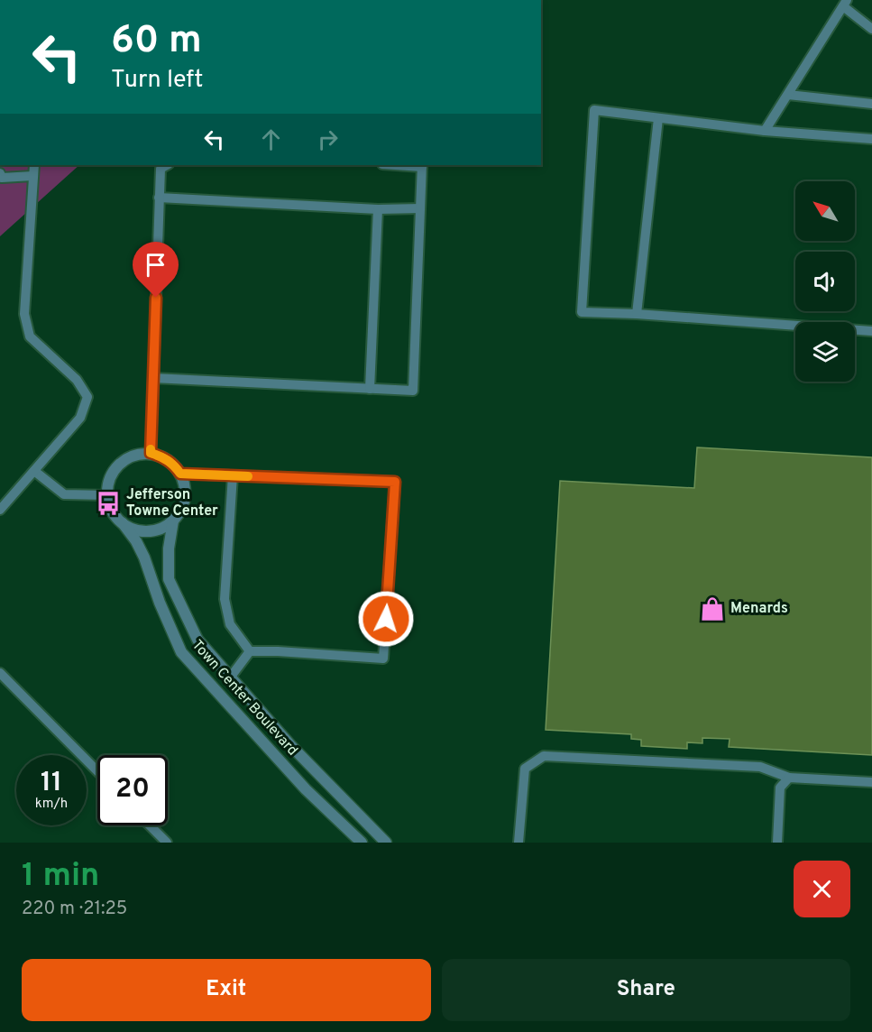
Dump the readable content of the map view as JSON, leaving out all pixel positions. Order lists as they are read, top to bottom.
{
  "streets": {
    "street": ["Town Center Boulevard"]
  },
  "places": {
    "bus stop": ["Jefferson Towne Center"],
    "shop": ["Menards"]
  },
  "north": "top left",
  "page": {
    "turn": ["60 m", "Turn left"],
    "speed": "11 km/h",
    "limit": "20",
    "heading": ["1 min", "220 m · 21:25"],
    "buttons": ["Exit", "Share"]
  }
}
